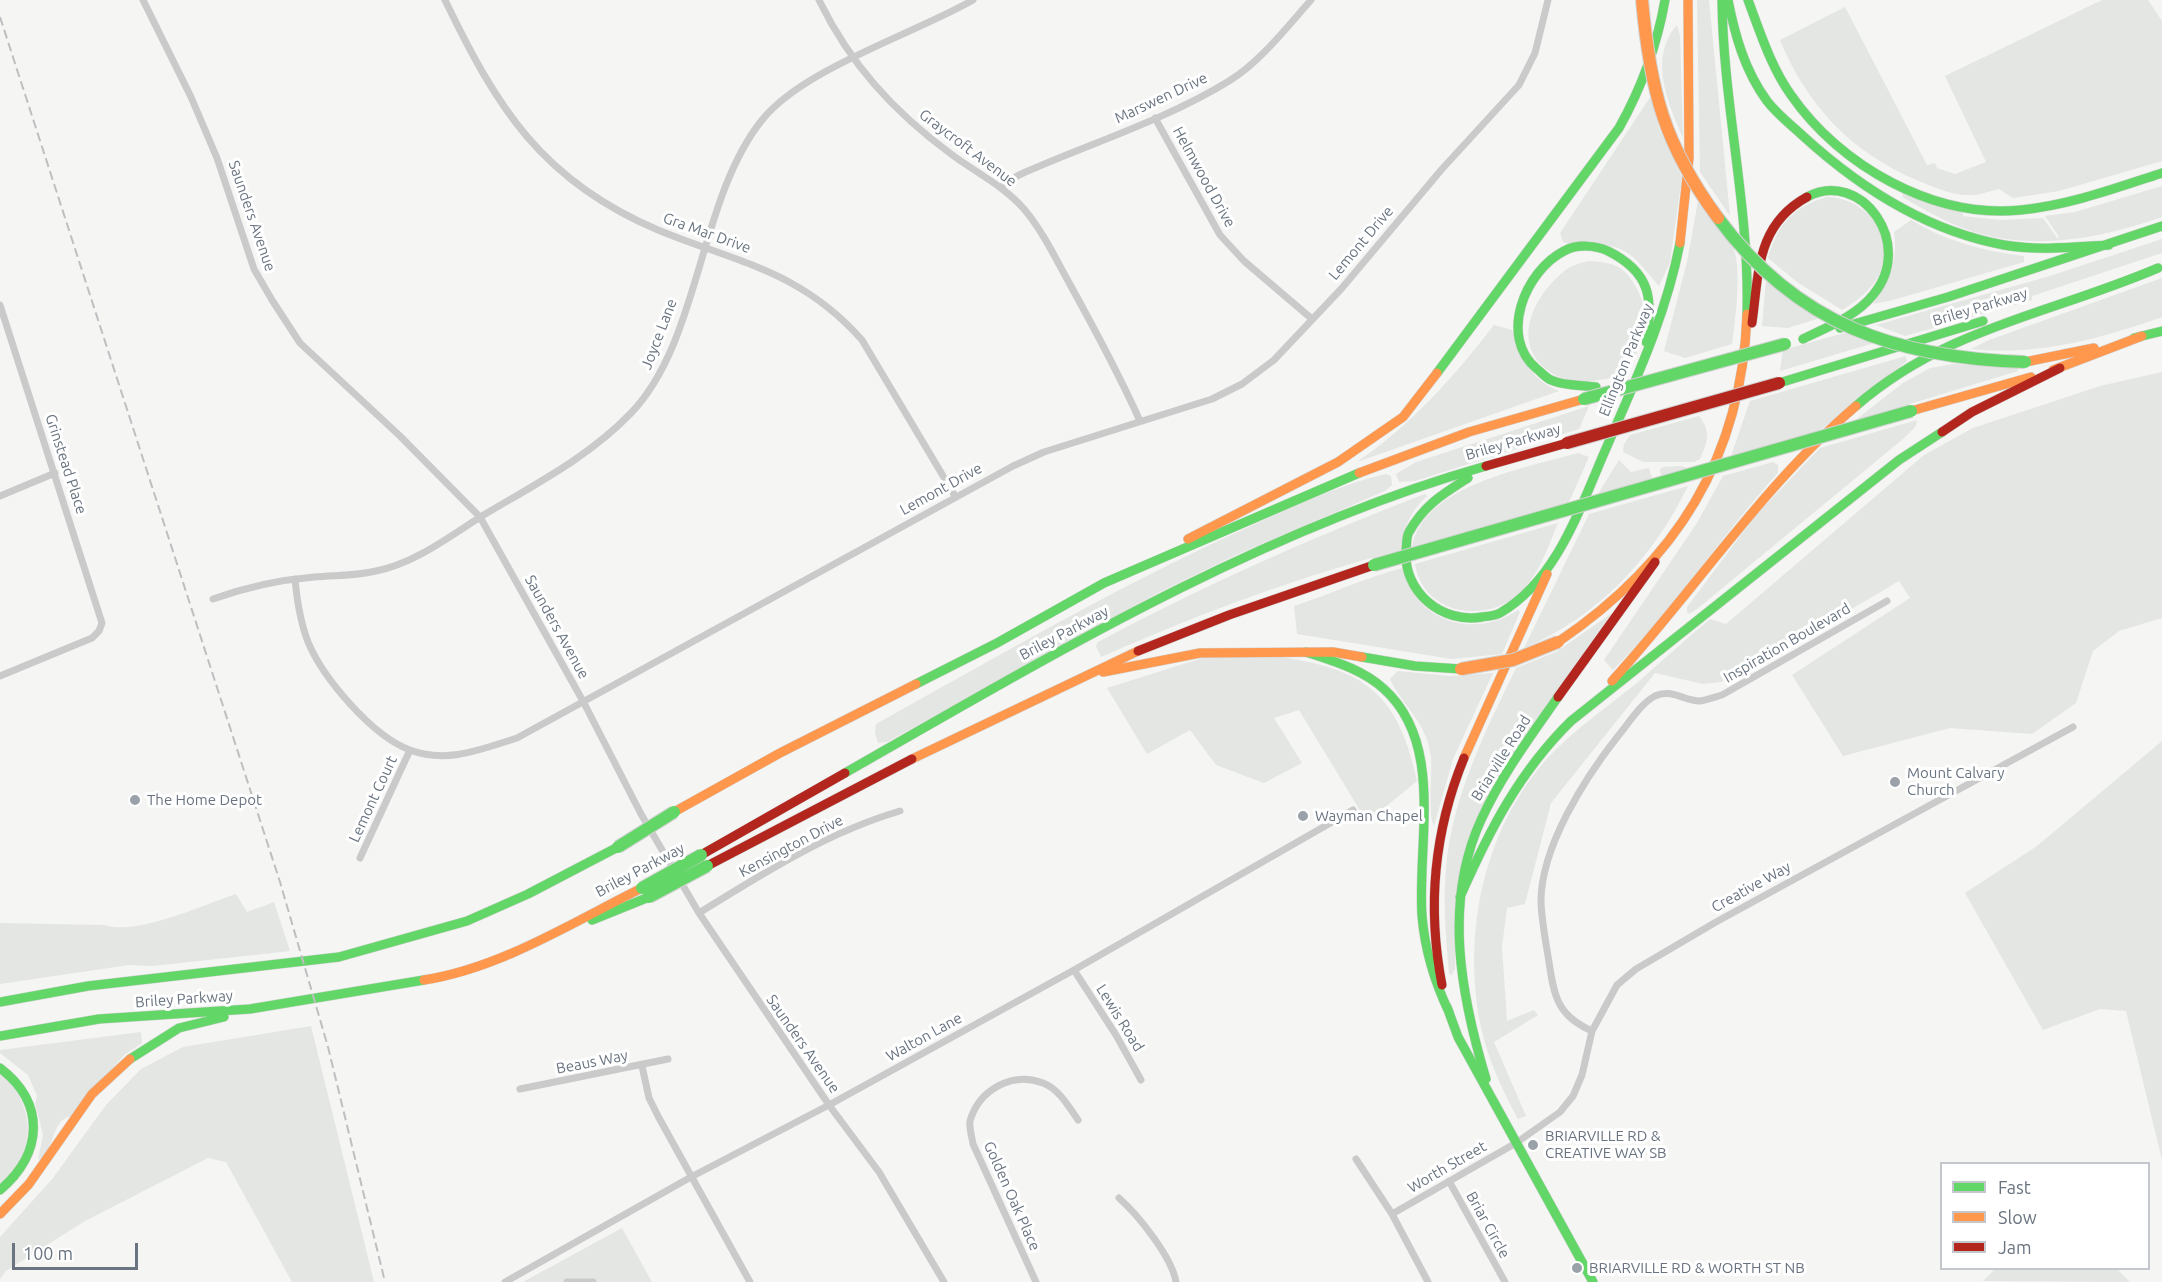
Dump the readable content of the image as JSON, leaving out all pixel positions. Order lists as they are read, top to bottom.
{
  "streets": {
    "main road": ["Briley Parkway", "Ellington Parkway", "Briarville Road"],
    "street": [
      "Marswen Drive",
      "Graycroft Avenue",
      "Helmwood Drive",
      "Saunders Avenue",
      "Gra Mar Drive",
      "Lemont Drive",
      "Joyce Lane",
      "Grinstead Place",
      "Inspiration Boulevard",
      "Lemont Court",
      "Kensington Drive",
      "Creative Way",
      "Lewis Road",
      "Walton Lane",
      "Beaus Way",
      "Worth Street",
      "Golden Oak Place",
      "Briar Circle"
    ]
  },
  "crossings": [
    ["Marswen Drive", "Graycroft Avenue"],
    ["Marswen Drive", "Helmwood Drive"],
    ["Graycroft Avenue", "Lemont Drive"],
    ["Graycroft Avenue", "Joyce Lane"],
    ["Helmwood Drive", "Lemont Drive"],
    ["Saunders Avenue", "Lemont Drive"],
    ["Saunders Avenue", "Joyce Lane"],
    ["Saunders Avenue", "Kensington Drive"],
    ["Saunders Avenue", "Walton Lane"],
    ["Gra Mar Drive", "Lemont Drive"],
    ["Gra Mar Drive", "Joyce Lane"],
    ["Lemont Drive", "Joyce Lane"],
    ["Lemont Drive", "Lemont Court"],
    ["Ellington Parkway", "Briarville Road"],
    ["Inspiration Boulevard", "Creative Way"],
    ["Briarville Road", "Creative Way"],
    ["Briarville Road", "Worth Street"],
    ["Creative Way", "Worth Street"],
    ["Lewis Road", "Walton Lane"],
    ["Worth Street", "Briar Circle"]
  ],
  "places": [
    "Mount Calvary Church",
    "The Home Depot",
    "Wayman Chapel",
    "BRIARVILLE RD & CREATIVE WAY SB",
    "BRIARVILLE RD & WORTH ST NB"
  ],
  "legend": ["Fast", "Slow", "Jam"],
  "scale_bar": "100 m"
}
